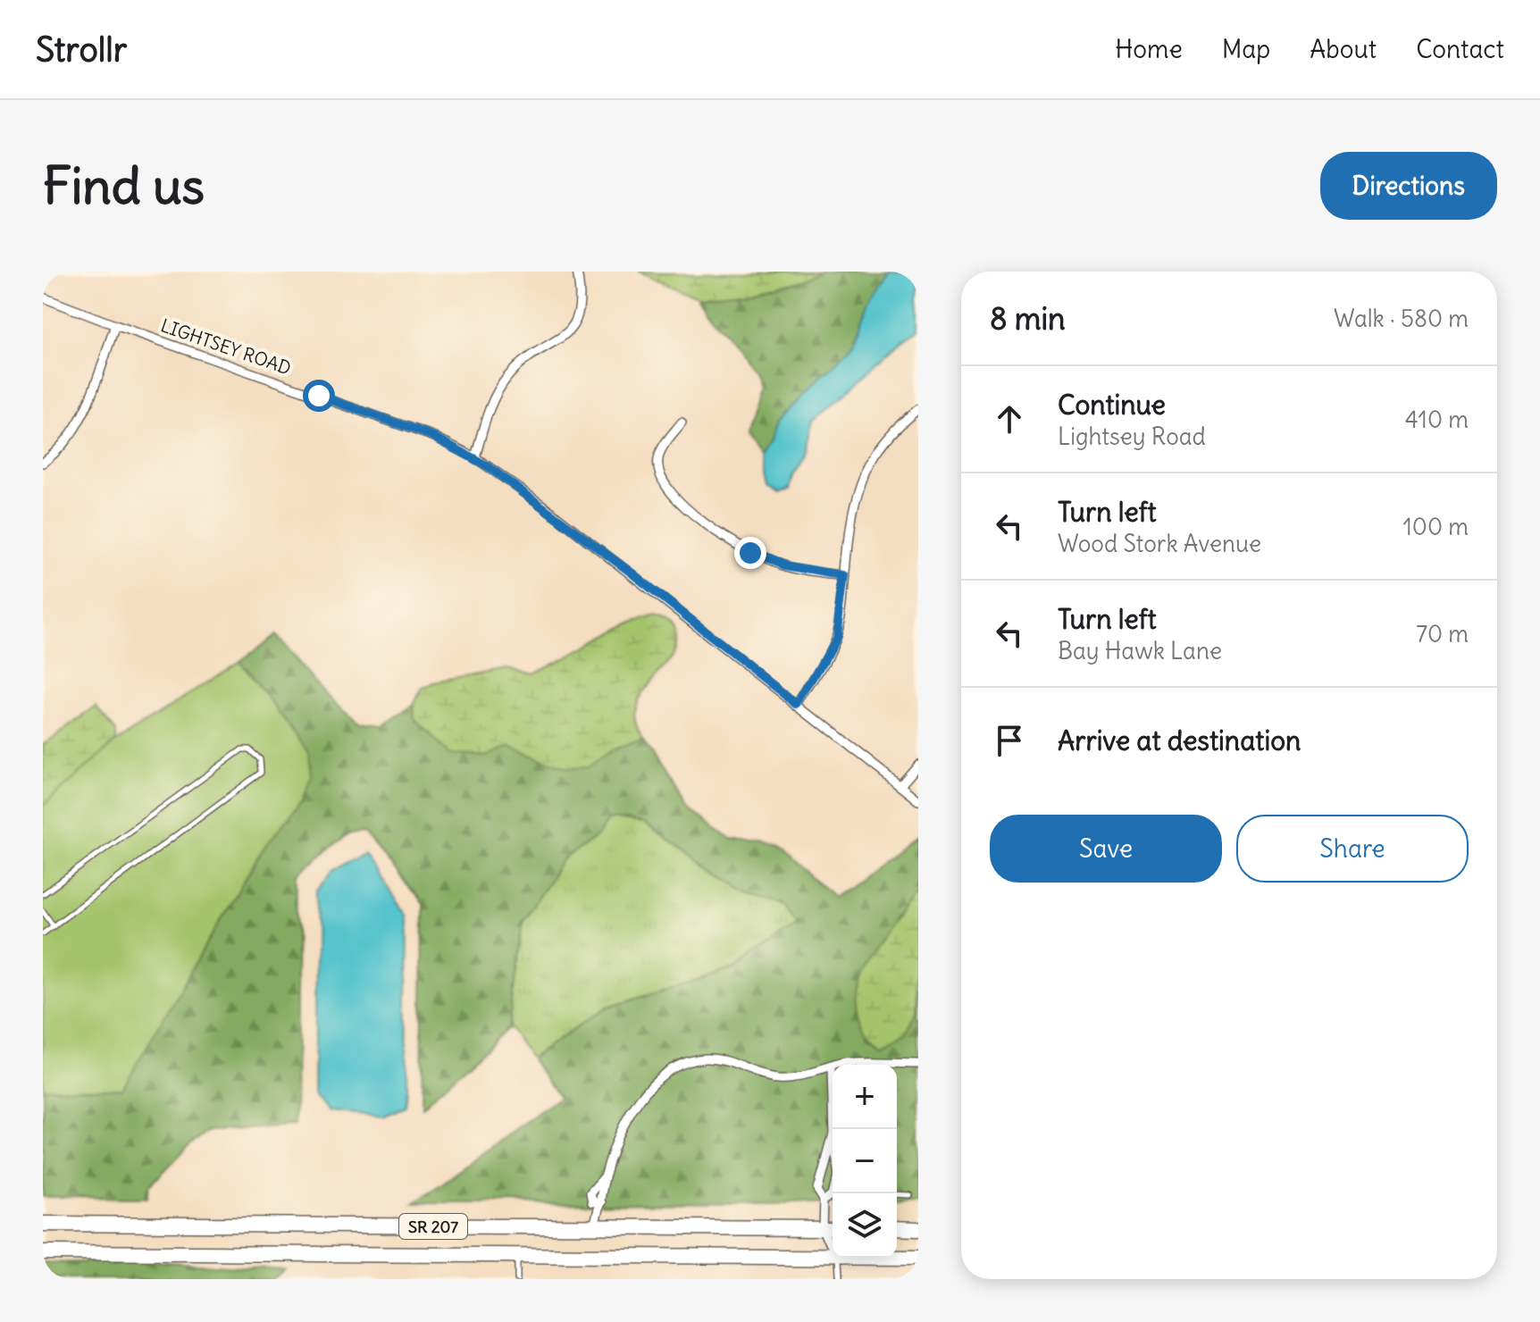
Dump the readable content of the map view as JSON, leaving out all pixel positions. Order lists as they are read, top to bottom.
{
  "streets": {
    "highway": ["SR 207"],
    "street": ["LIGHTSEY ROAD"]
  },
  "page": {
    "header": "Strollr",
    "nav": [
      "Home",
      "Map",
      "About",
      "Contact"
    ],
    "buttons": [
      "Directions",
      ["Save", "Share"]
    ],
    "title": "Find us",
    "heading": ["8 min", "Walk · 580 m"],
    "list": [
      ["Continue", "Lightsey Road", "410 m"],
      ["Turn left", "Wood Stork Avenue", "100 m"],
      ["Turn left", "Bay Hawk Lane", "70 m"],
      "Arrive at destination"
    ],
    "map_buttons": ["+", "−"]
  }
}
